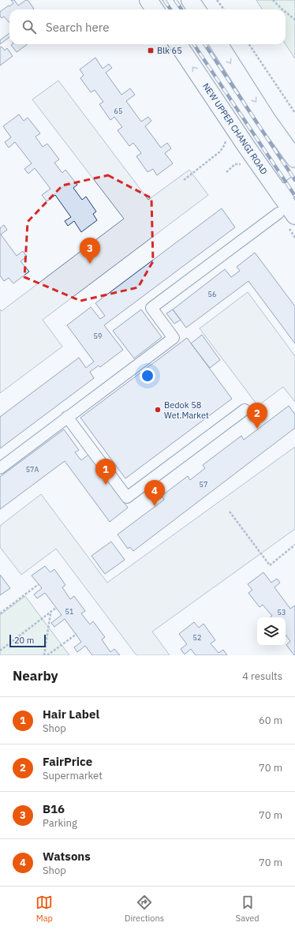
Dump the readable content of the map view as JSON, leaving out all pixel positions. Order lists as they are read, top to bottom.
{
  "streets": {
    "main road": ["NEW UPPER CHANGI ROAD"]
  },
  "places": {
    "transit": ["Blk 65"],
    "other": ["Bedok 58 Wet.Market"]
  },
  "house_numbers": [
    "65",
    "56",
    "59",
    "57A",
    "57",
    "51",
    "53",
    "52"
  ],
  "scale_bar": "20 m",
  "page": {
    "search": "Search here",
    "pins": [
      "3",
      "2",
      "1",
      "4"
    ],
    "scale": "20 m",
    "heading": ["Nearby", "4 results"],
    "list": [
      {
        "mark": "1",
        "name": "Hair Label",
        "note": "Shop",
        "value": "60 m"
      },
      {
        "mark": "2",
        "name": "FairPrice",
        "note": "Supermarket",
        "value": "70 m"
      },
      {
        "mark": "3",
        "name": "B16",
        "note": "Parking",
        "value": "70 m"
      },
      {
        "mark": "4",
        "name": "Watsons",
        "note": "Shop",
        "value": "70 m"
      }
    ],
    "nav": ["Map", "Directions", "Saved"]
  }
}
